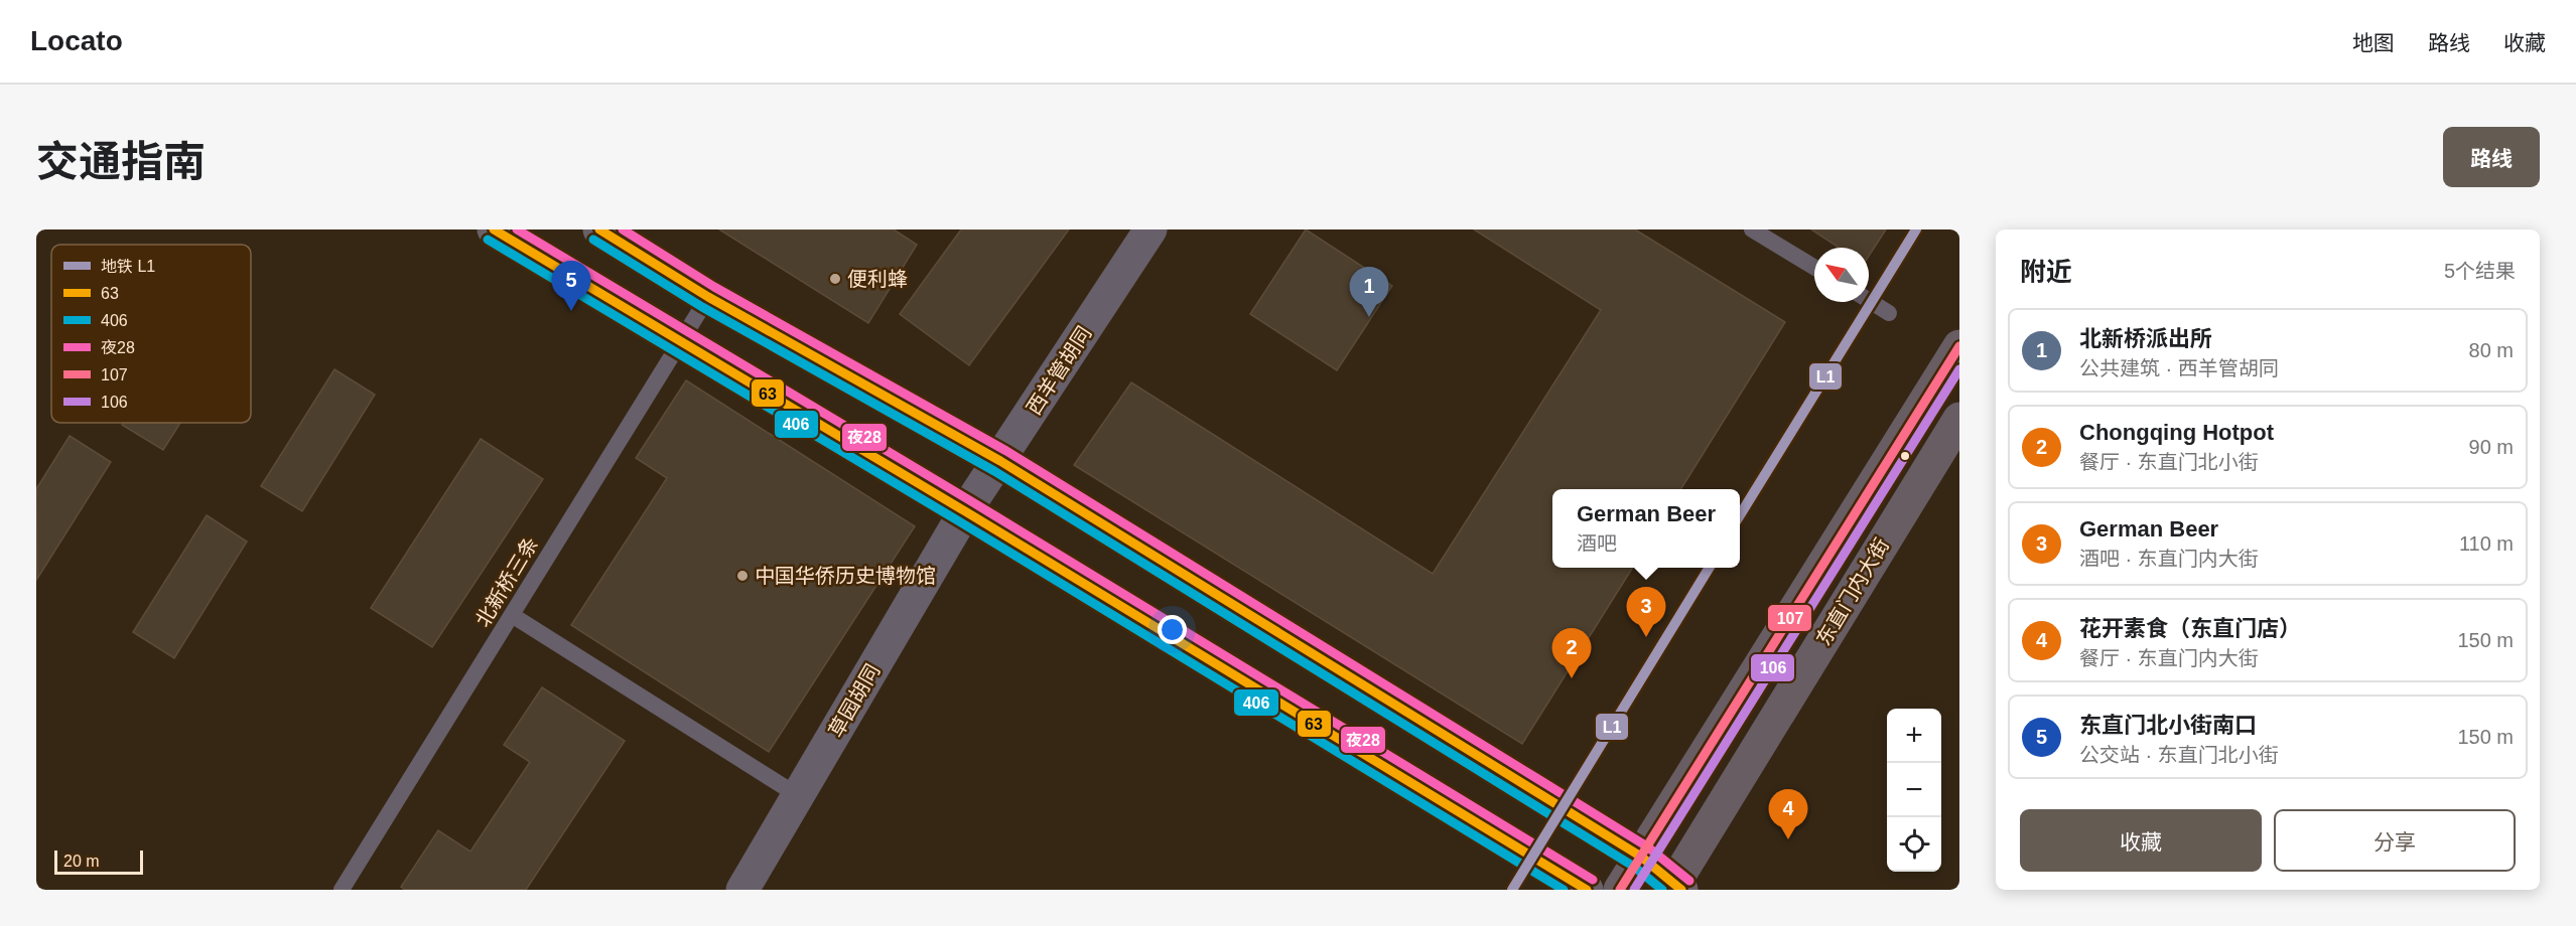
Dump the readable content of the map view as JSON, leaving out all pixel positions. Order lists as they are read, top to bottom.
{
  "streets": {
    "main road": ["东直门内大街"],
    "street": ["西羊管胡同", "草园胡同"],
    "lane": ["北新桥三条"]
  },
  "crossings": [
    ["西羊管胡同", "草园胡同"]
  ],
  "places": ["便利蜂", "中国华侨历史博物馆"],
  "lines": [
    "metro line L1",
    "transit line 63",
    "transit line 夜28",
    "transit line 406",
    "transit line 107",
    "transit line 106"
  ],
  "legend": [
    "地铁 L1",
    "63",
    "406",
    "夜28",
    "107",
    "106"
  ],
  "scale_bar": "20 m",
  "north": "top left",
  "page": {
    "header": "Locato",
    "nav": ["地图", "路线", "收藏"],
    "title": "交通指南",
    "buttons": [
      "路线",
      ["收藏", "分享"]
    ],
    "heading": ["附近", "5个结果"],
    "pins": [
      "5",
      "1",
      "3",
      "2",
      "4"
    ],
    "list": [
      {
        "mark": "1",
        "name": "北新桥派出所",
        "note": "公共建筑 · 西羊管胡同",
        "value": "80 m"
      },
      {
        "mark": "2",
        "name": "Chongqing Hotpot",
        "note": "餐厅 · 东直门北小街",
        "value": "90 m"
      },
      {
        "mark": "3",
        "name": "German Beer",
        "note": "酒吧 · 东直门内大街",
        "value": "110 m"
      },
      {
        "mark": "4",
        "name": "花开素食（东直门店）",
        "note": "餐厅 · 东直门内大街",
        "value": "150 m"
      },
      {
        "mark": "5",
        "name": "东直门北小街南口",
        "note": "公交站 · 东直门北小街",
        "value": "150 m"
      }
    ],
    "popup": ["German Beer", "酒吧"],
    "map_buttons": ["+", "−"],
    "scale": "20 m"
  }
}
